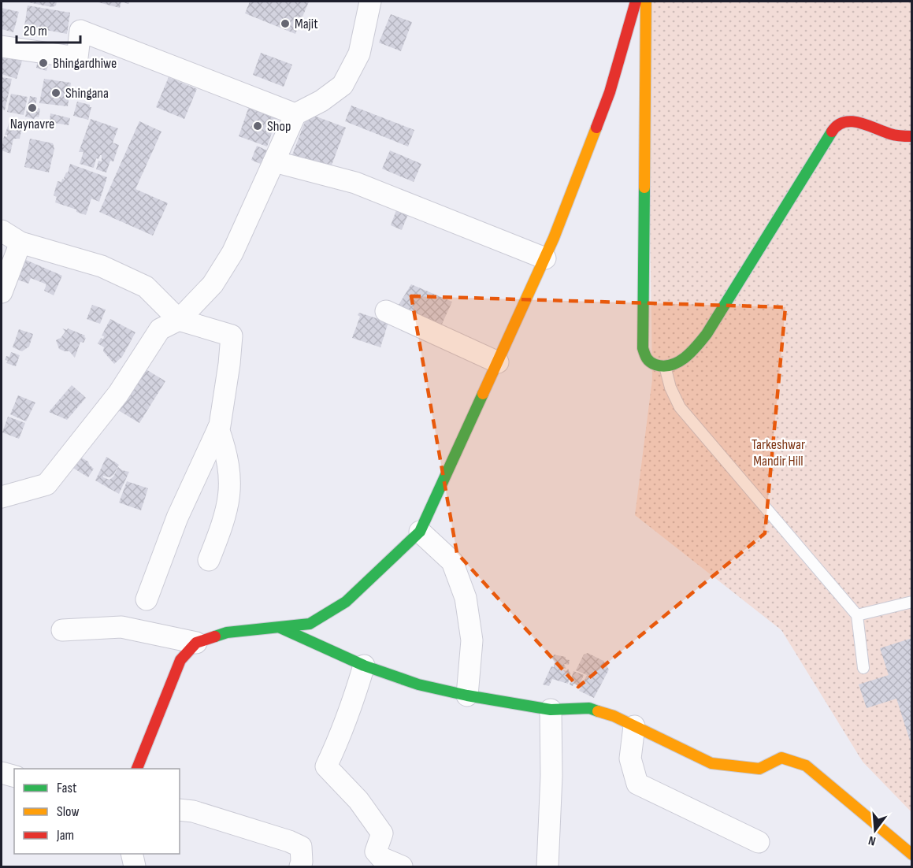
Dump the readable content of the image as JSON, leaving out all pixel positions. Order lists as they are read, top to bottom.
{
  "parks": ["Tarkeshwar Mandir Hill"],
  "places": [
    "Majit",
    "Bhingardhiwe",
    "Shingana",
    "Naynavre",
    "Shop"
  ],
  "legend": ["Fast", "Slow", "Jam"],
  "scale_bar": "20 m",
  "north": "bottom"
}
